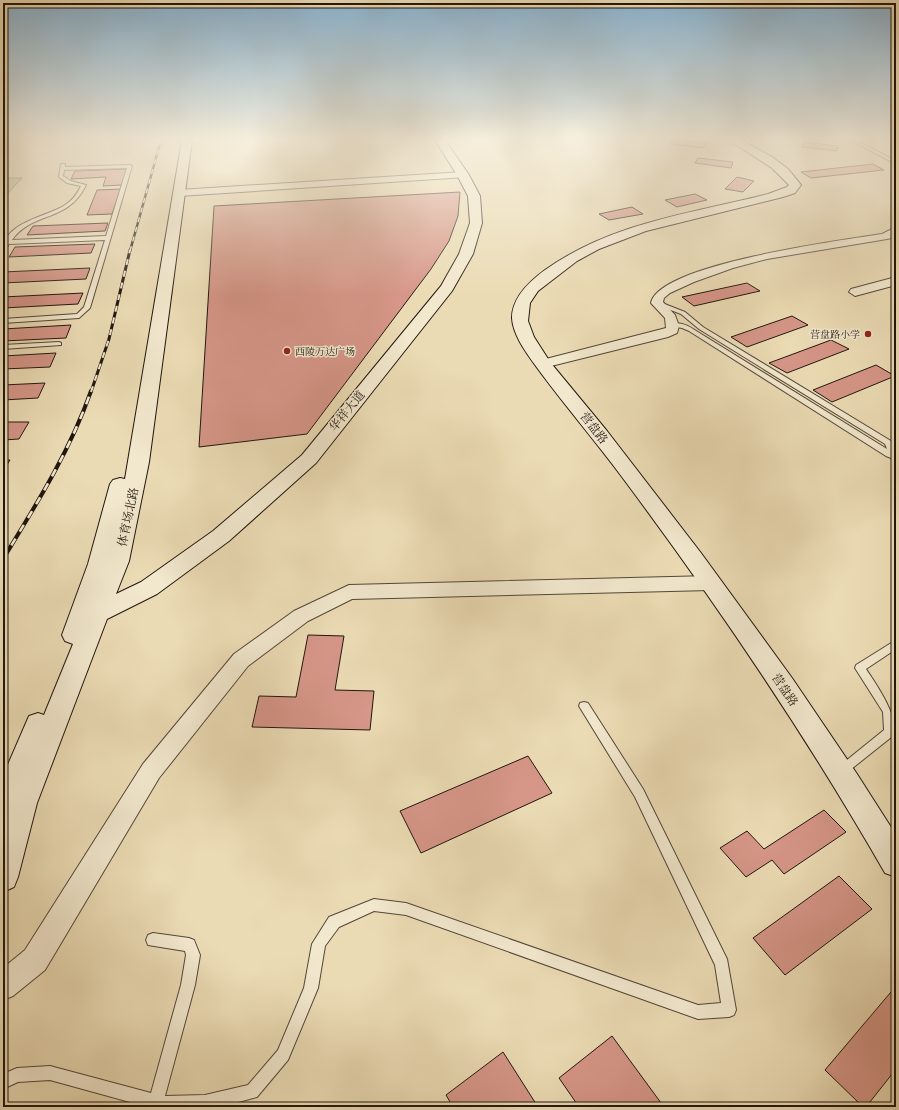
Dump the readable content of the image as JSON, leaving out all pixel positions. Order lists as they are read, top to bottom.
{
  "streets": {
    "street": ["华祥大道", "营盘路", "体育场北路"]
  },
  "crossings": [
    ["华祥大道", "体育场北路"]
  ],
  "places": ["营盘路小学", "西陵万达广场"]
}
